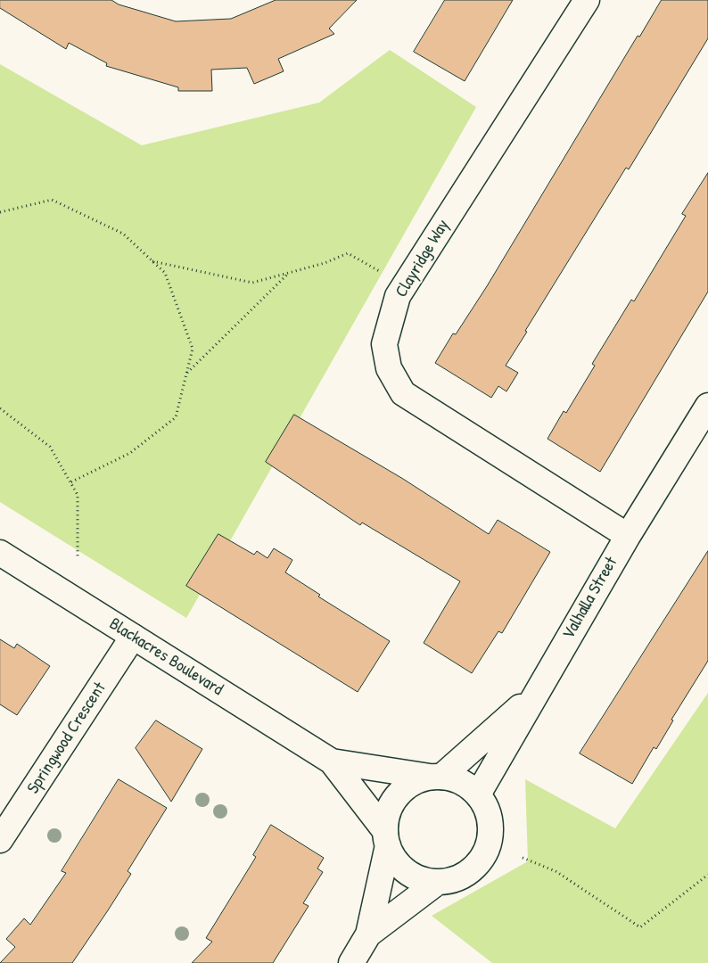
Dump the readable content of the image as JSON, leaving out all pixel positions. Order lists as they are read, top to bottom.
{
  "streets": {
    "street": [
      "Clayridge Way",
      "Valhalla Street",
      "Blackacres Boulevard",
      "Springwood Crescent"
    ]
  },
  "crossings": [
    ["Clayridge Way", "Valhalla Street"],
    ["Valhalla Street", "Blackacres Boulevard"],
    ["Blackacres Boulevard", "Springwood Crescent"]
  ]
}
